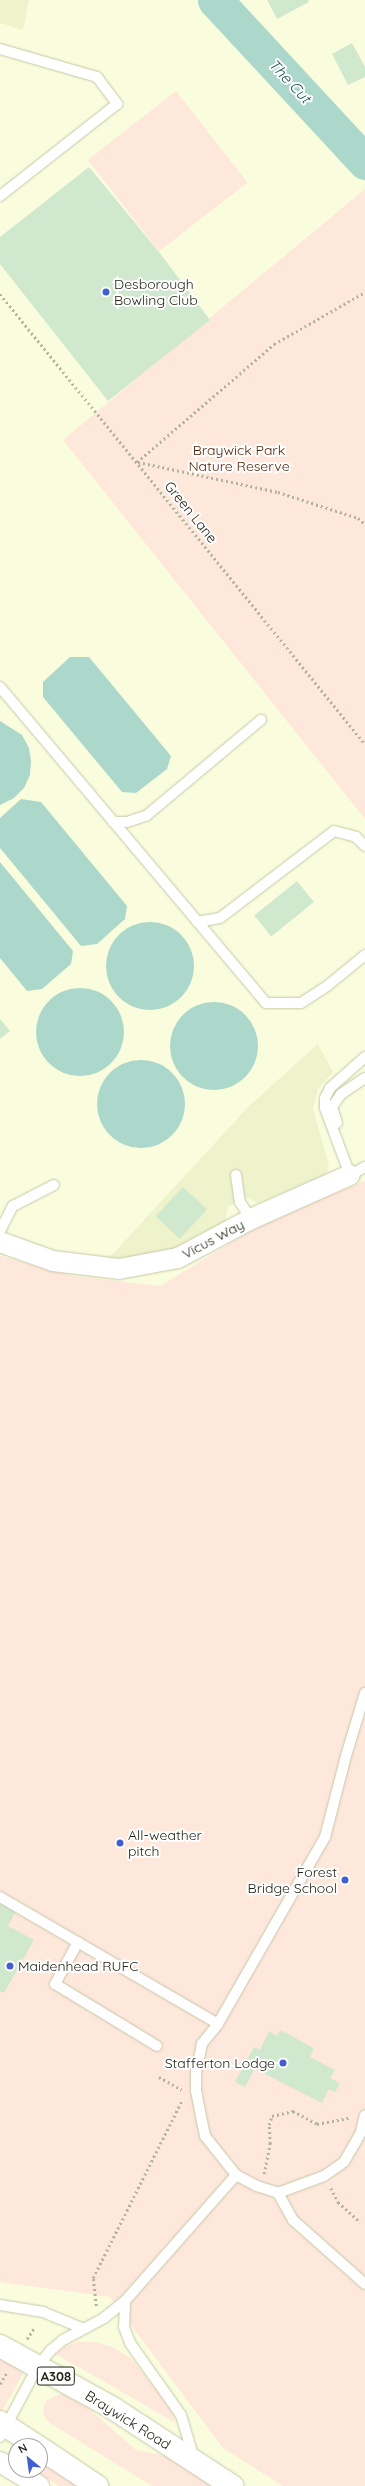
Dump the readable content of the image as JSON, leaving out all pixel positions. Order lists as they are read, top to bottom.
{
  "streets": {
    "main road": ["A308", "Braywick Road"],
    "street": ["Vicus Way"],
    "path": ["Green Lane"]
  },
  "water": ["The Cut"],
  "parks": ["Braywick Park Nature Reserve"],
  "places": [
    "Desborough Bowling Club",
    "All-weather pitch",
    "Forest Bridge School",
    "Maidenhead RUFC",
    "Stafferton Lodge"
  ],
  "north": "top left"
}
